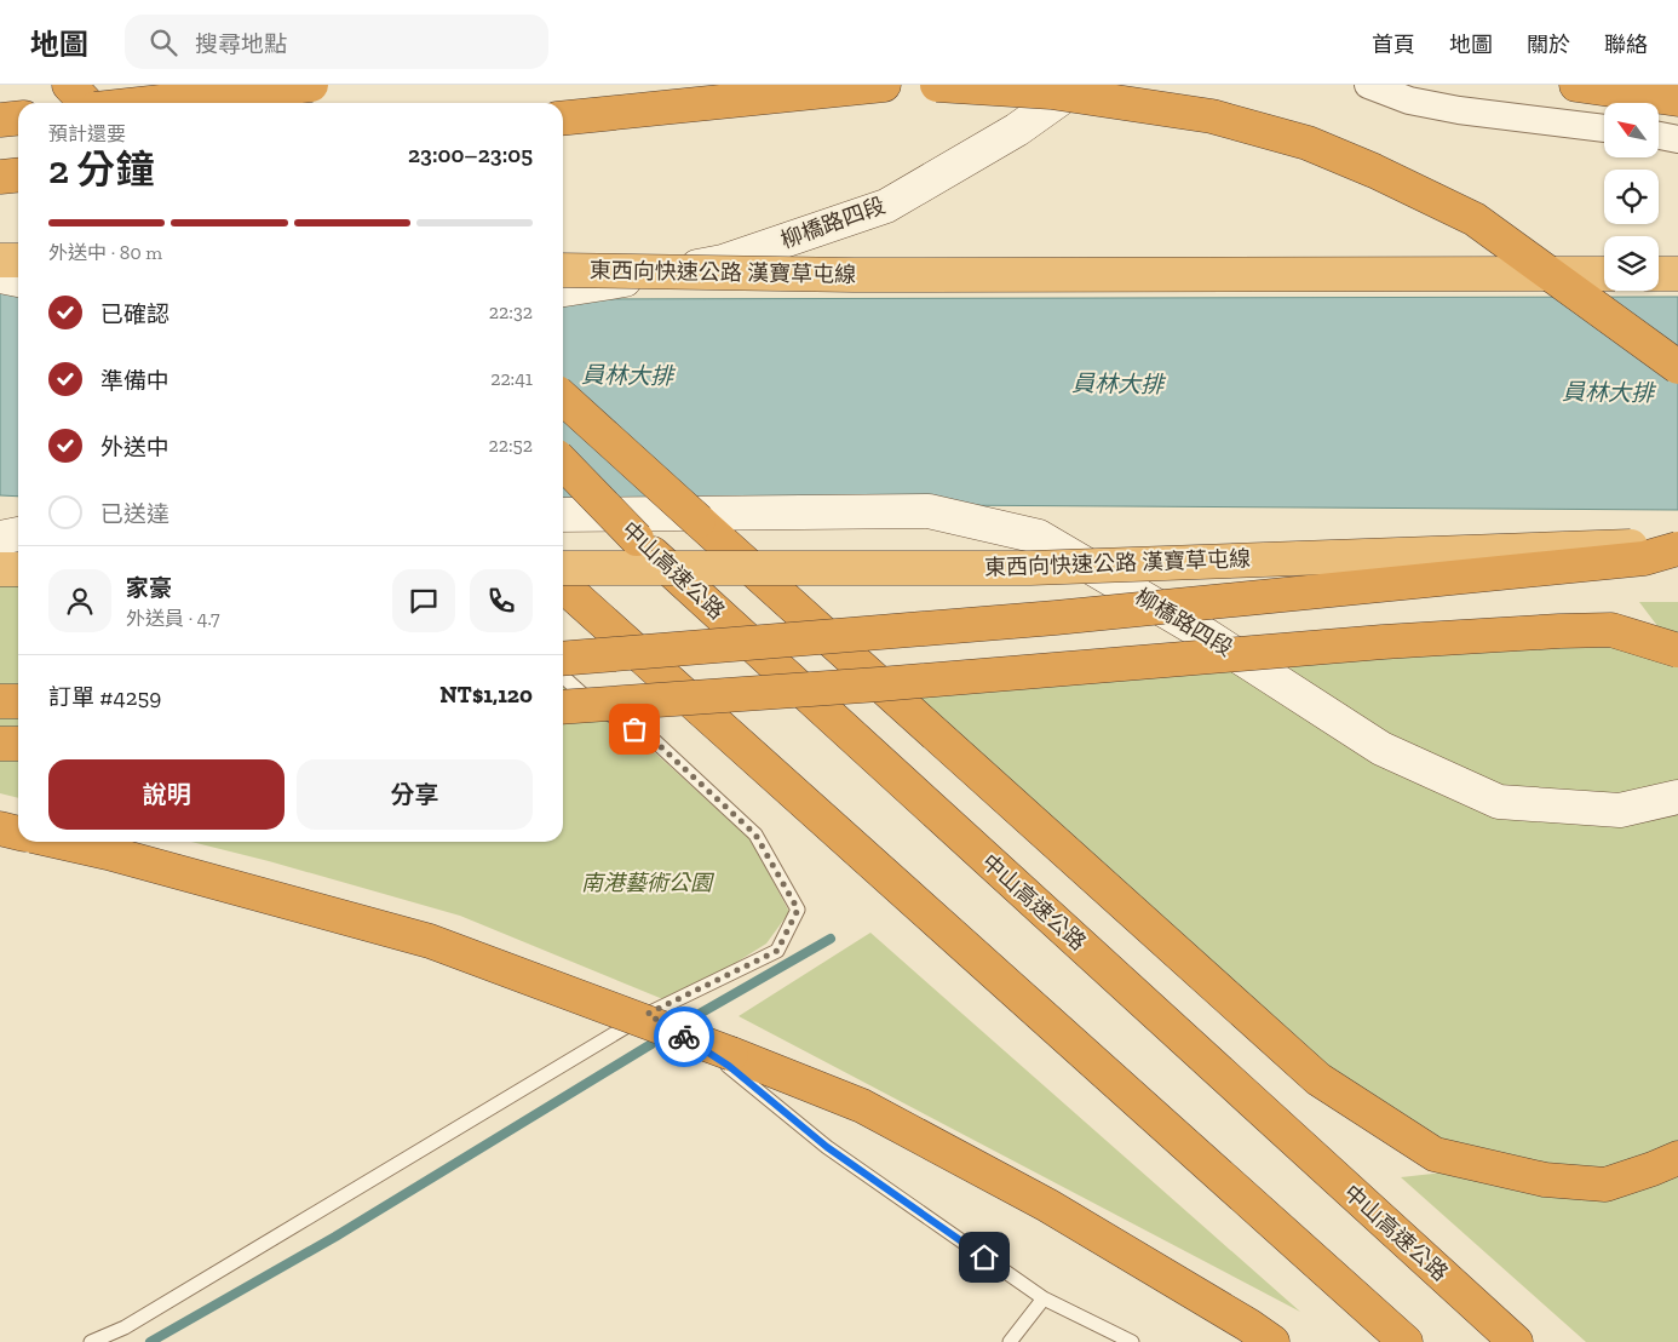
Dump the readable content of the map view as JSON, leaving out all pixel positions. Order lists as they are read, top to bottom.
{
  "streets": {
    "highway": ["東西向快速公路 漢寶草屯線", "中山高速公路"],
    "main road": ["柳橋路四段"]
  },
  "water": ["員林大排"],
  "parks": ["南港藝術公園"],
  "north": "top left",
  "page": {
    "header": "地圖",
    "search": "搜尋地點",
    "nav": [
      "首頁",
      "地圖",
      "關於",
      "聯絡"
    ],
    "heading": ["2 分鐘", "預計還要", "23:00–23:05"],
    "panel": [
      "家豪",
      "外送員 · 4.7",
      "訂單 #4259",
      "NT$1,120"
    ],
    "bar": "外送中 · 80 m",
    "list": [
      ["已確認", "22:32"],
      ["準備中", "22:41"],
      ["外送中", "22:52"],
      "已送達"
    ],
    "buttons": ["說明", "分享"]
  }
}
